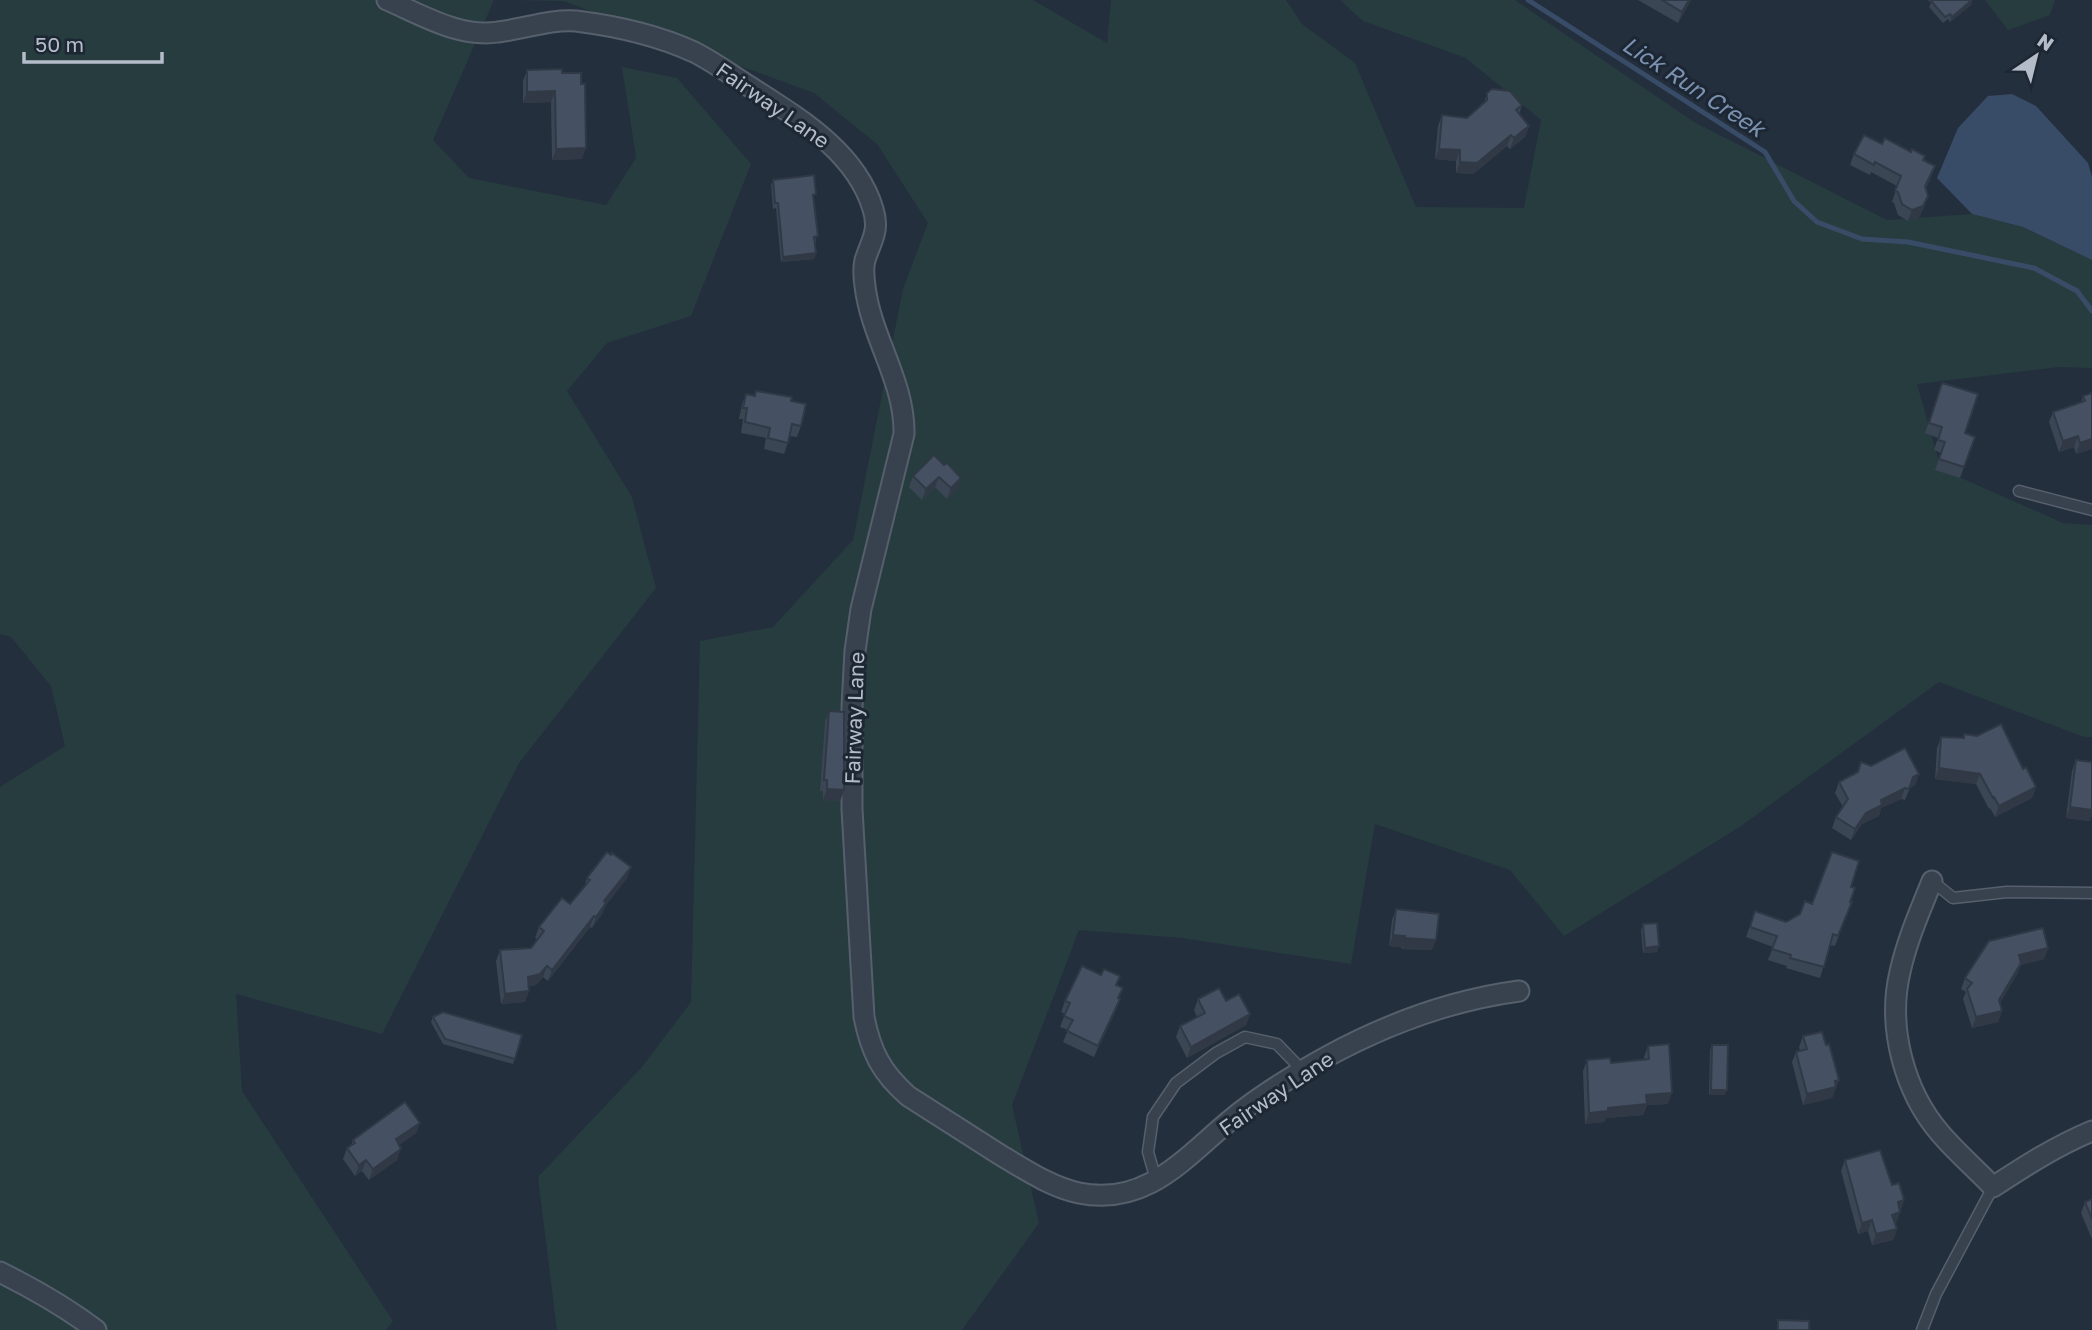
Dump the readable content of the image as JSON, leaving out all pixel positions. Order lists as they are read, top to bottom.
{
  "streets": {
    "street": ["Fairway Lane"]
  },
  "water": ["Lick Run Creek"],
  "scale_bar": "50 m",
  "north": "top right"
}
